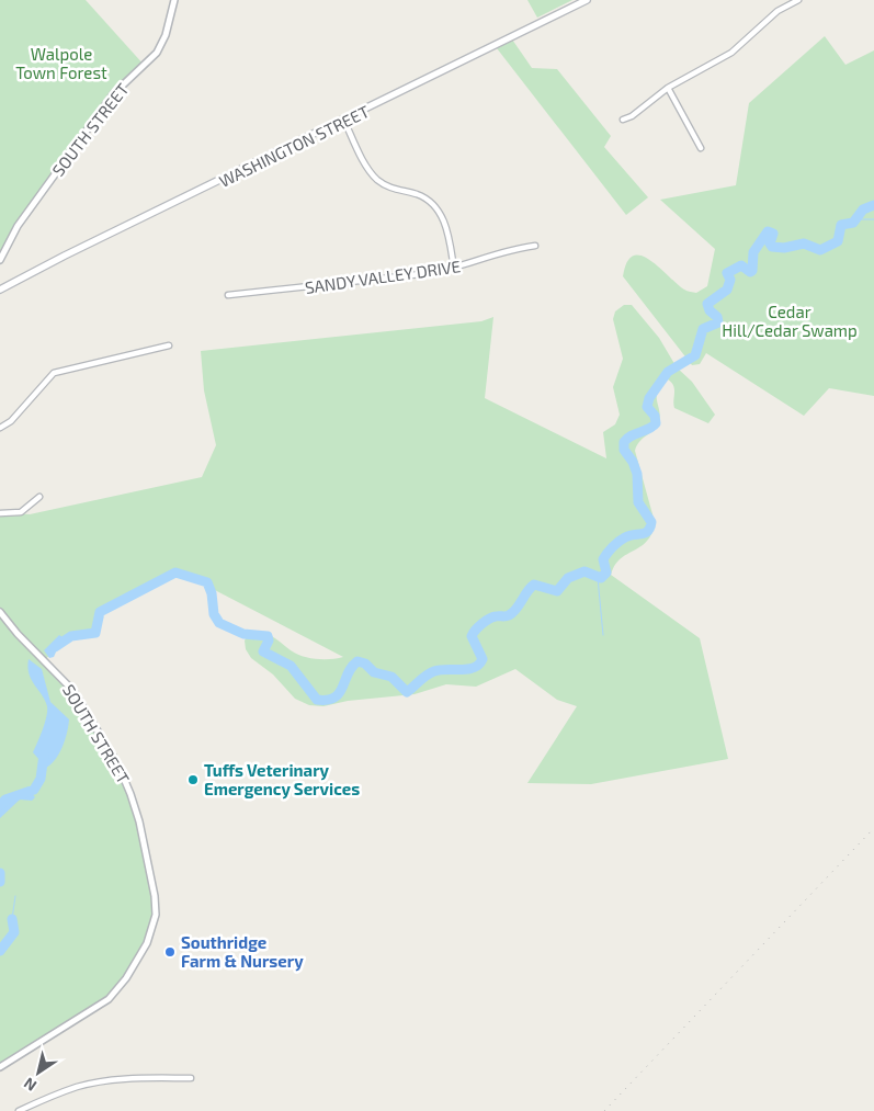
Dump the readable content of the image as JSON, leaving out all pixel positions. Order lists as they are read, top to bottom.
{
  "streets": {
    "main road": ["WASHINGTON STREET"],
    "street": ["SOUTH STREET", "SANDY VALLEY DRIVE"]
  },
  "parks": ["Walpole Town Forest", "Cedar Hill/Cedar Swamp"],
  "places": ["Tuffs Veterinary Emergency Services", "Southridge Farm & Nursery"],
  "north": "bottom left"
}
